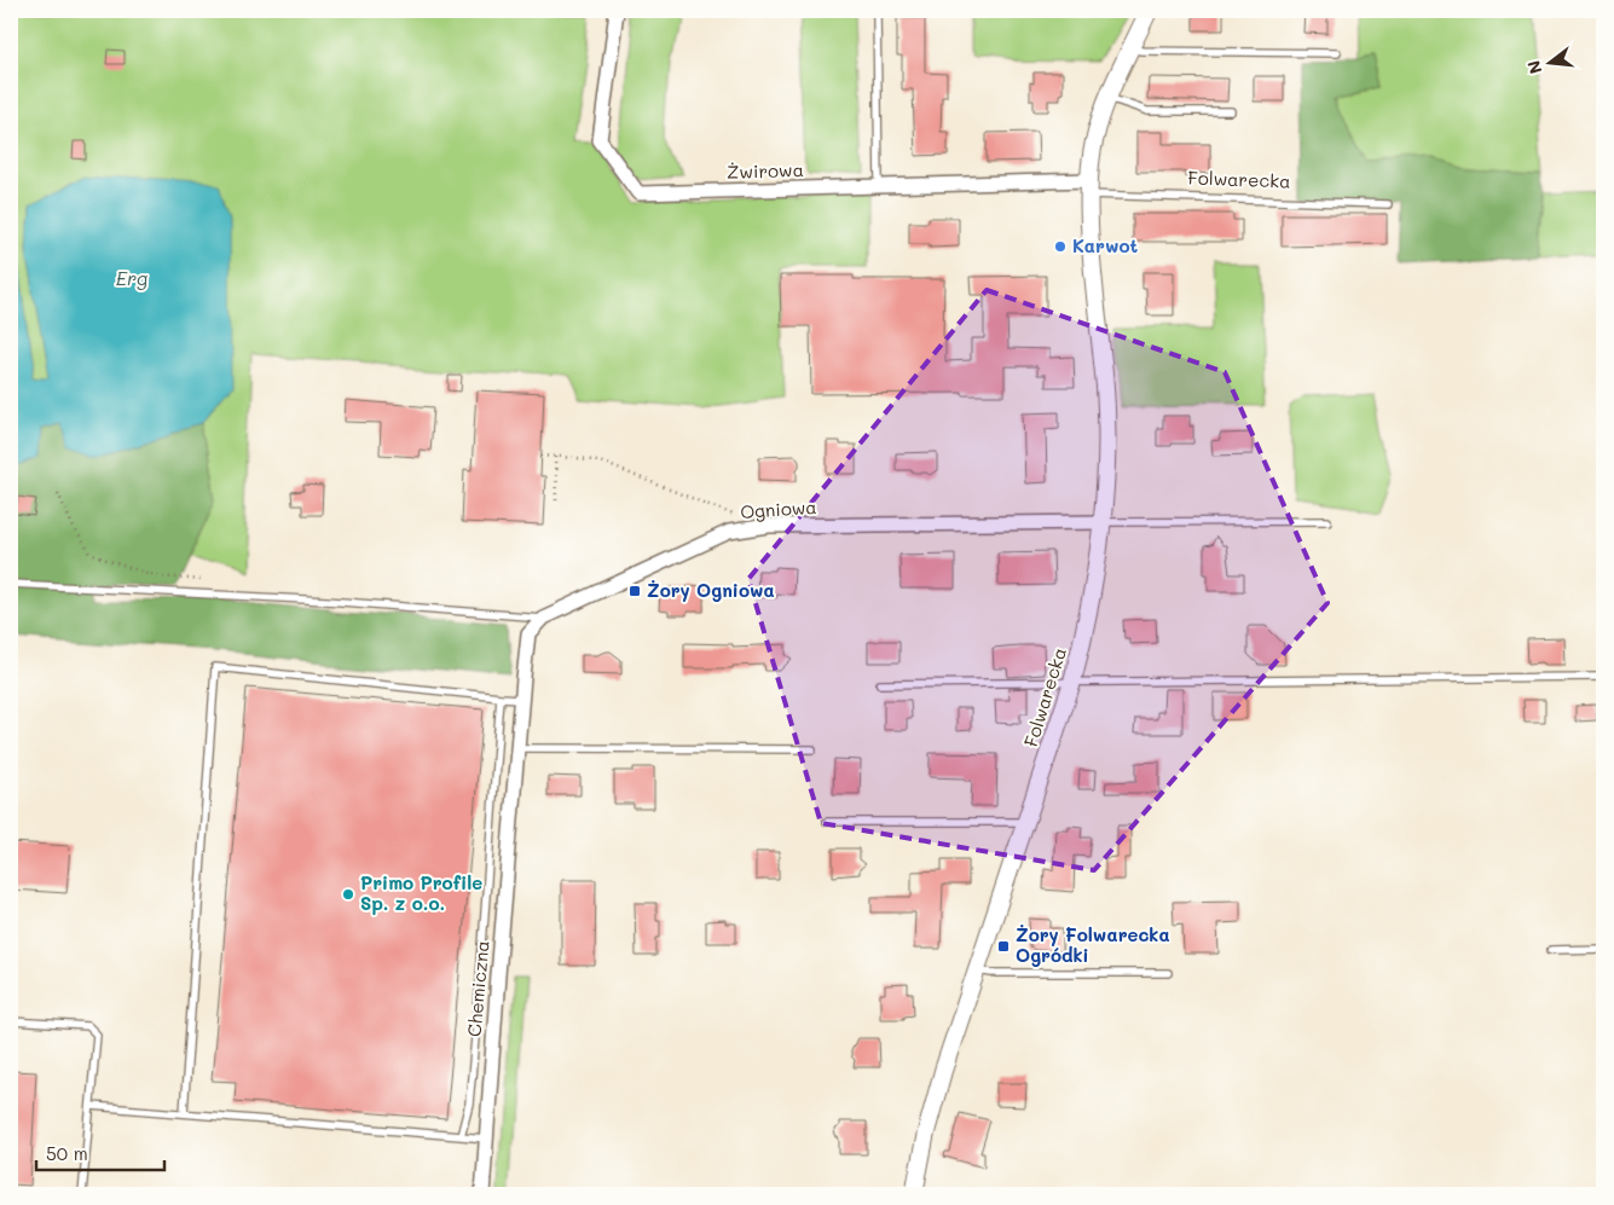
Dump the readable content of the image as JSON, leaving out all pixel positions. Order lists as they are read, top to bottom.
{
  "streets": {
    "street": [
      "Żwirowa",
      "Folwarecka",
      "Ogniowa",
      "Chemiczna"
    ]
  },
  "crossings": [
    ["Żwirowa", "Folwarecka"],
    ["Folwarecka", "Ogniowa"],
    ["Ogniowa", "Chemiczna"]
  ],
  "water": ["Erg"],
  "places": {
    "other": ["Karwot", "Primo Profile Sp. z o.o."],
    "transit": ["Żory Ogniowa", "Żory Folwarecka Ogródki"]
  },
  "scale_bar": "50 m",
  "north": "left"
}
